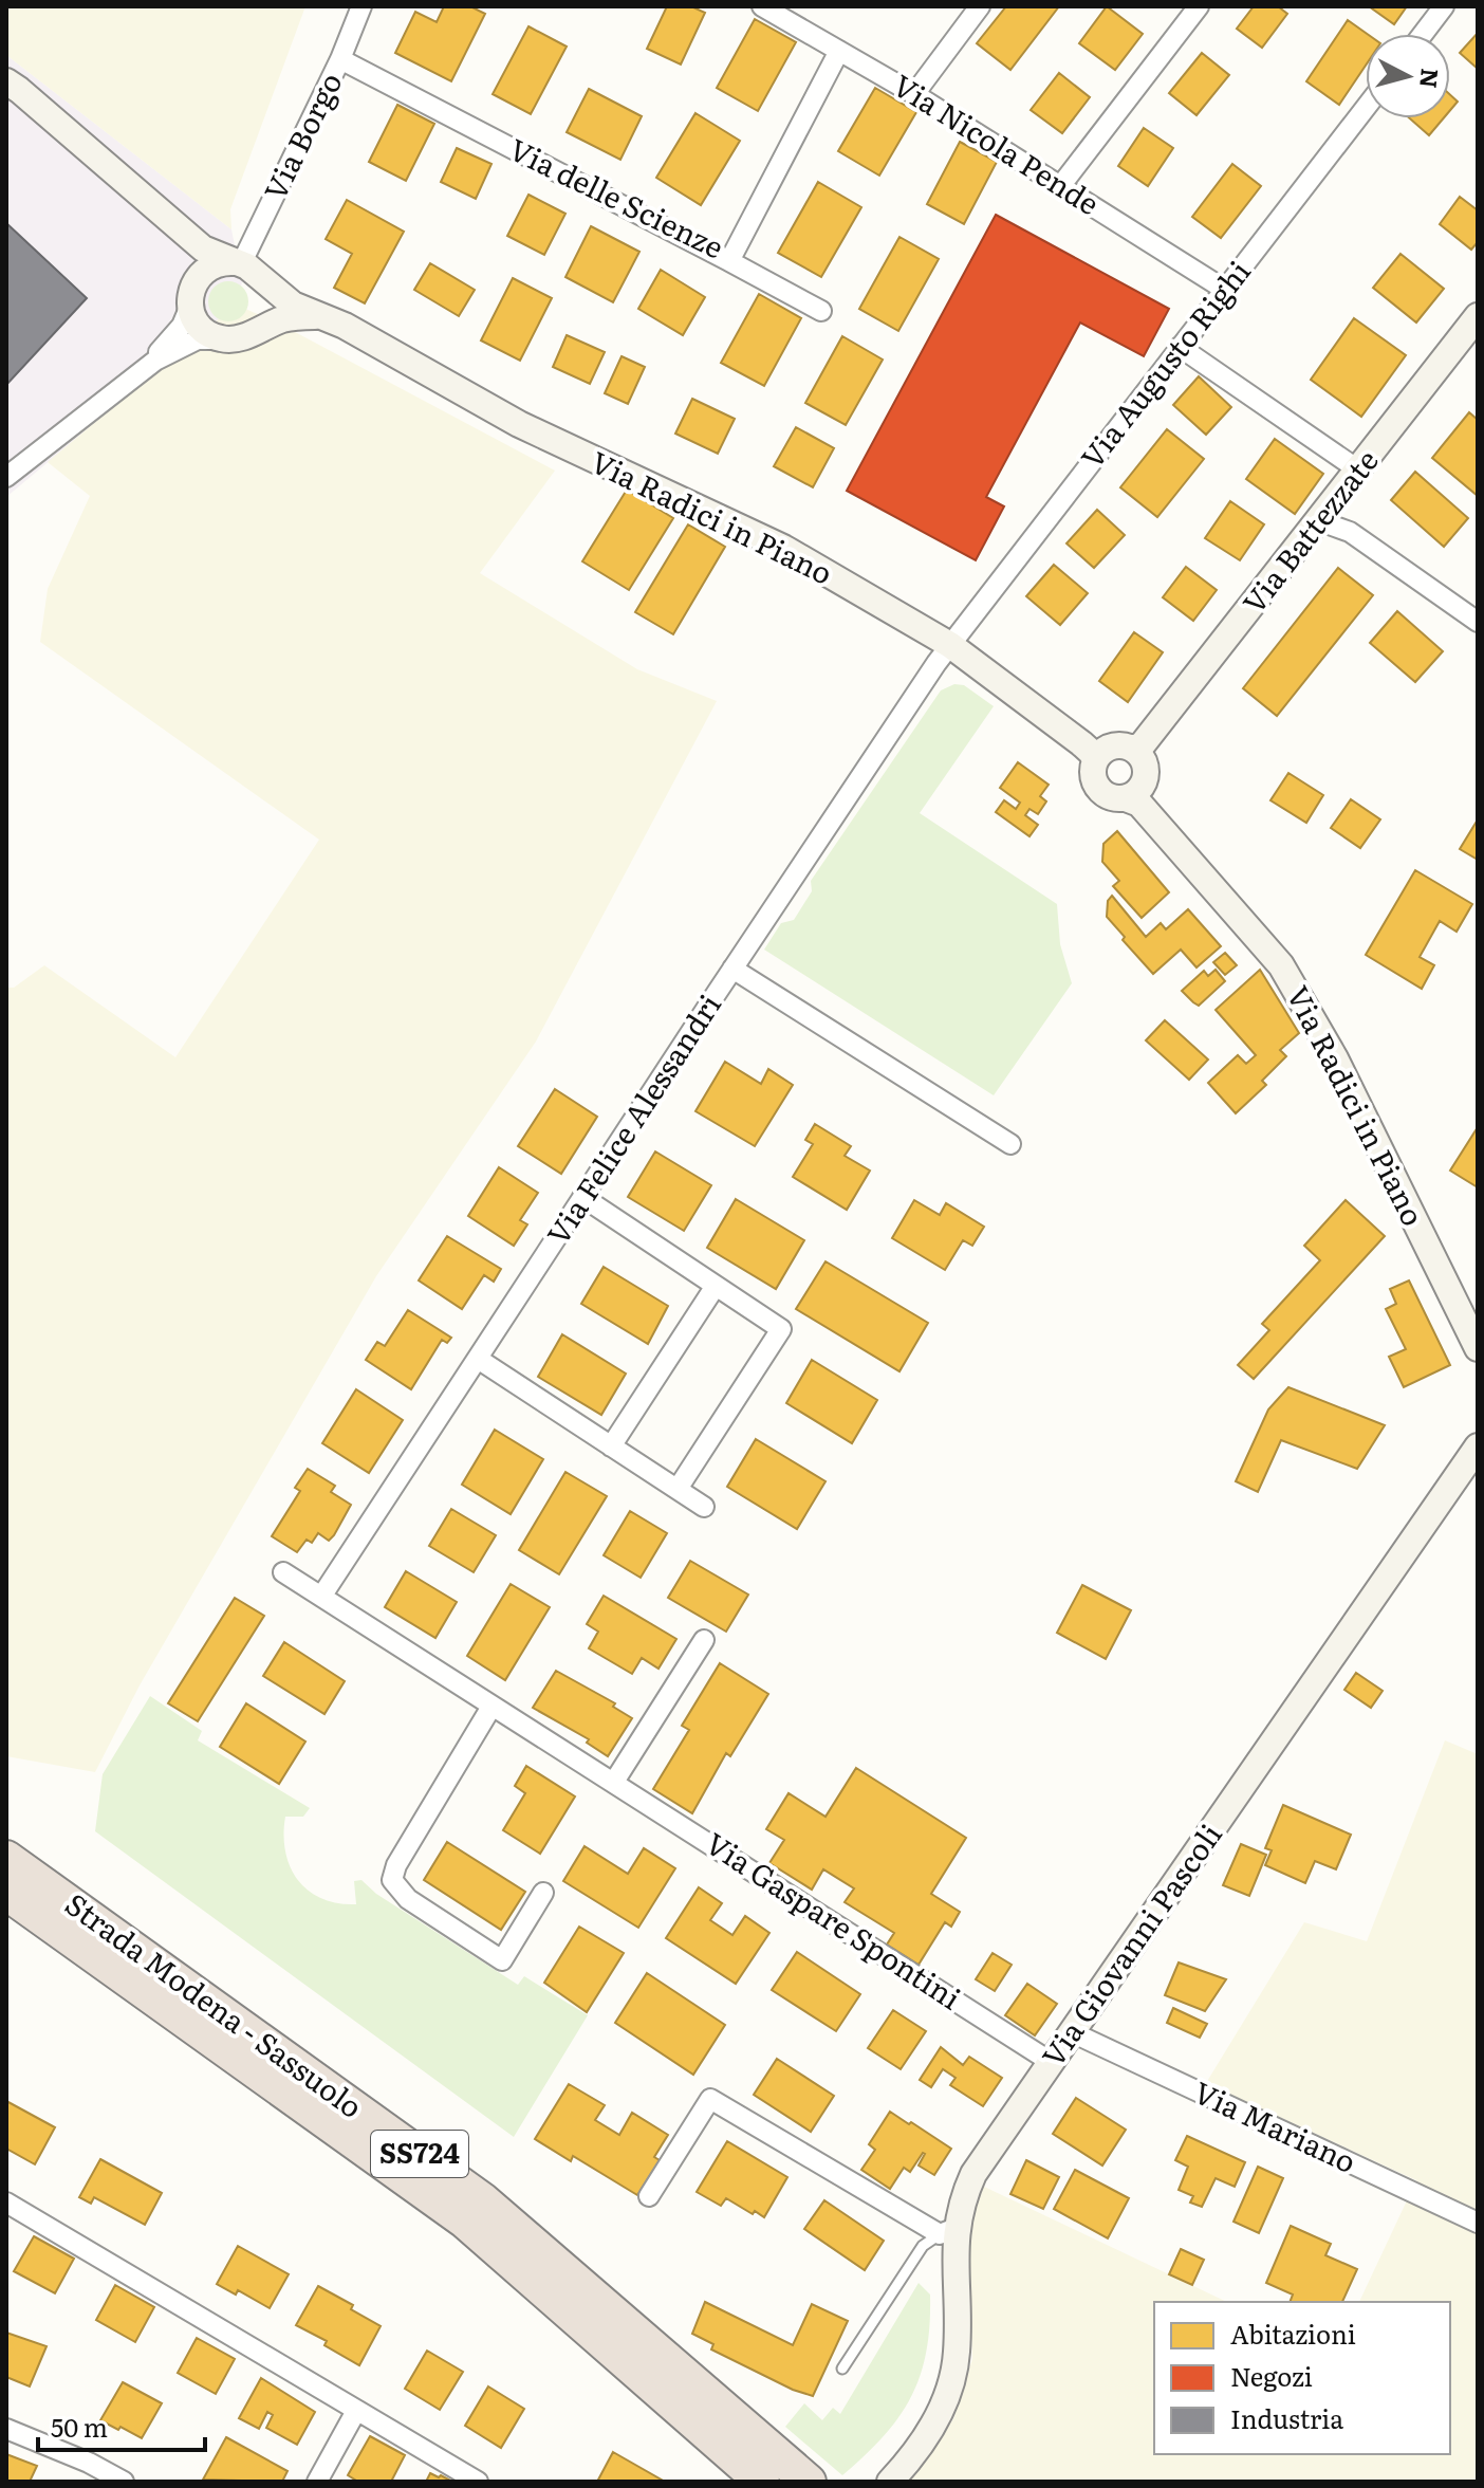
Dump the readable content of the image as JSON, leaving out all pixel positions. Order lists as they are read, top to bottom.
{
  "streets": {
    "highway": ["Strada Modena - Sassuolo", "SS724"],
    "street": [
      "Via Borgo",
      "Via Nicola Pende",
      "Via delle Scienze",
      "Via Augusto Righi",
      "Via Radici in Piano",
      "Via Battezzate",
      "Via Felice Alessandri",
      "Via Gaspare Spontini",
      "Via Giovanni Pascoli",
      "Via Mariano"
    ]
  },
  "crossings": [
    ["Via Borgo", "Via delle Scienze"],
    ["Via Borgo", "Via Radici in Piano"],
    ["Via Nicola Pende", "Via delle Scienze"],
    ["Via Nicola Pende", "Via Augusto Righi"],
    ["Via Augusto Righi", "Via Radici in Piano"],
    ["Via Augusto Righi", "Via Felice Alessandri"],
    ["Via Radici in Piano", "Via Battezzate"],
    ["Via Radici in Piano", "Via Felice Alessandri"],
    ["Via Felice Alessandri", "Via Gaspare Spontini"],
    ["Via Gaspare Spontini", "Via Giovanni Pascoli"],
    ["Via Giovanni Pascoli", "Via Mariano"]
  ],
  "legend": ["Abitazioni", "Negozi", "Industria"],
  "scale_bar": "50 m",
  "north": "right"
}
